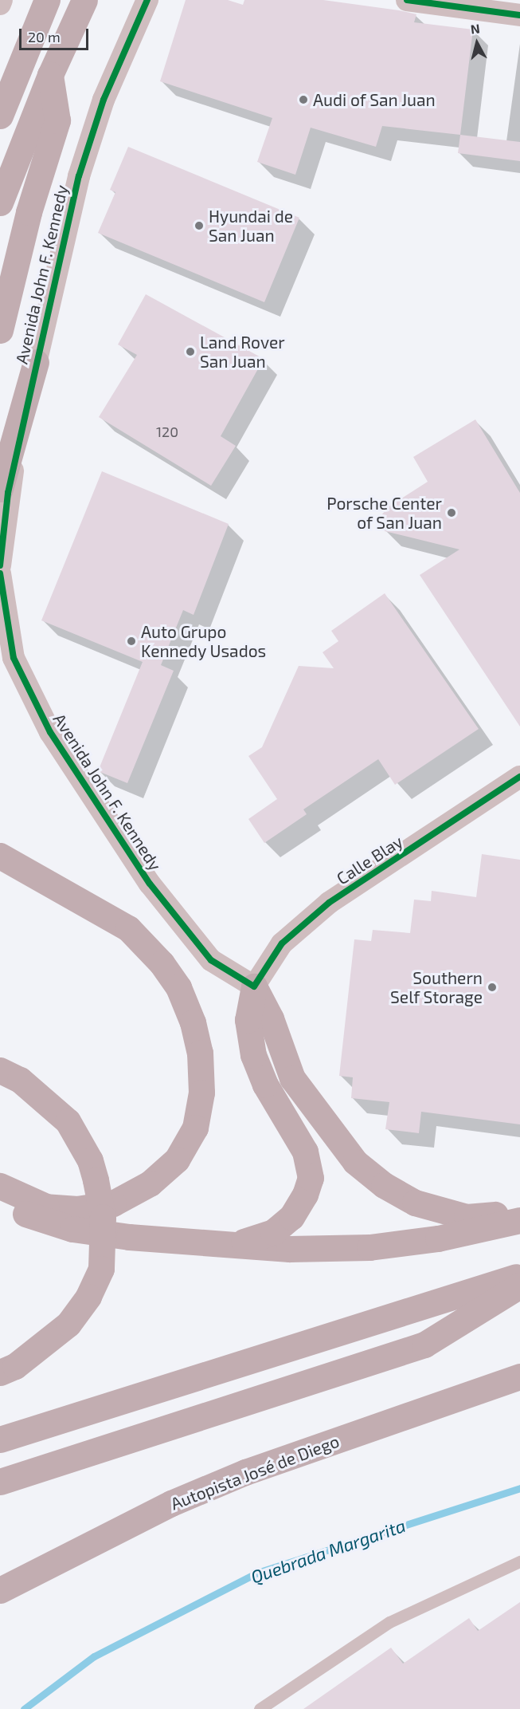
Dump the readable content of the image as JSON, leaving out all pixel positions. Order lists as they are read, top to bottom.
{
  "streets": {
    "highway": ["Autopista José de Diego"],
    "street": ["Avenida John F. Kennedy", "Calle Blay"]
  },
  "crossings": [
    ["Avenida John F. Kennedy", "Calle Blay"]
  ],
  "water": ["Quebrada Margarita"],
  "places": [
    "Audi of San Juan",
    "Hyundai de San Juan",
    "Land Rover San Juan",
    "Porsche Center of San Juan",
    "Auto Grupo Kennedy Usados",
    "Southern Self Storage"
  ],
  "house_numbers": ["120"],
  "scale_bar": "20 m",
  "north": "top"
}
